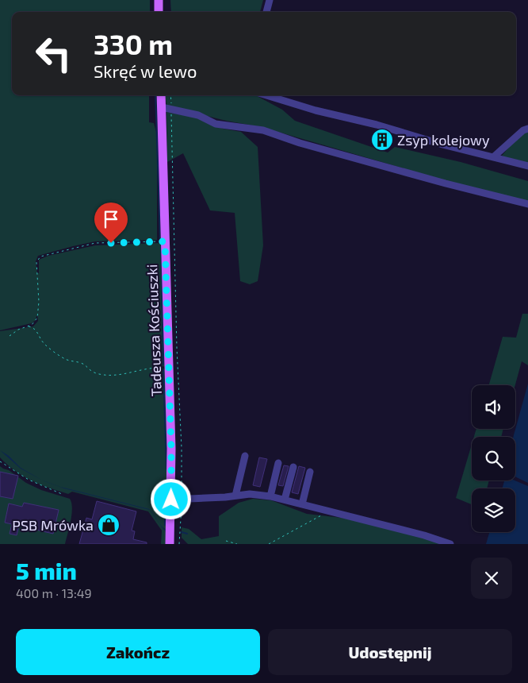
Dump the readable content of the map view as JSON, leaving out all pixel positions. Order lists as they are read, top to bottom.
{
  "streets": {
    "main road": ["Tadeusza Kościuszki"]
  },
  "places": {
    "building": ["Zsyp kolejowy"],
    "shop": ["PSB Mrówka"]
  },
  "page": {
    "turn": ["330 m", "Skręć w lewo"],
    "heading": ["5 min", "400 m · 13:49"],
    "buttons": ["Zakończ", "Udostępnij"]
  }
}
